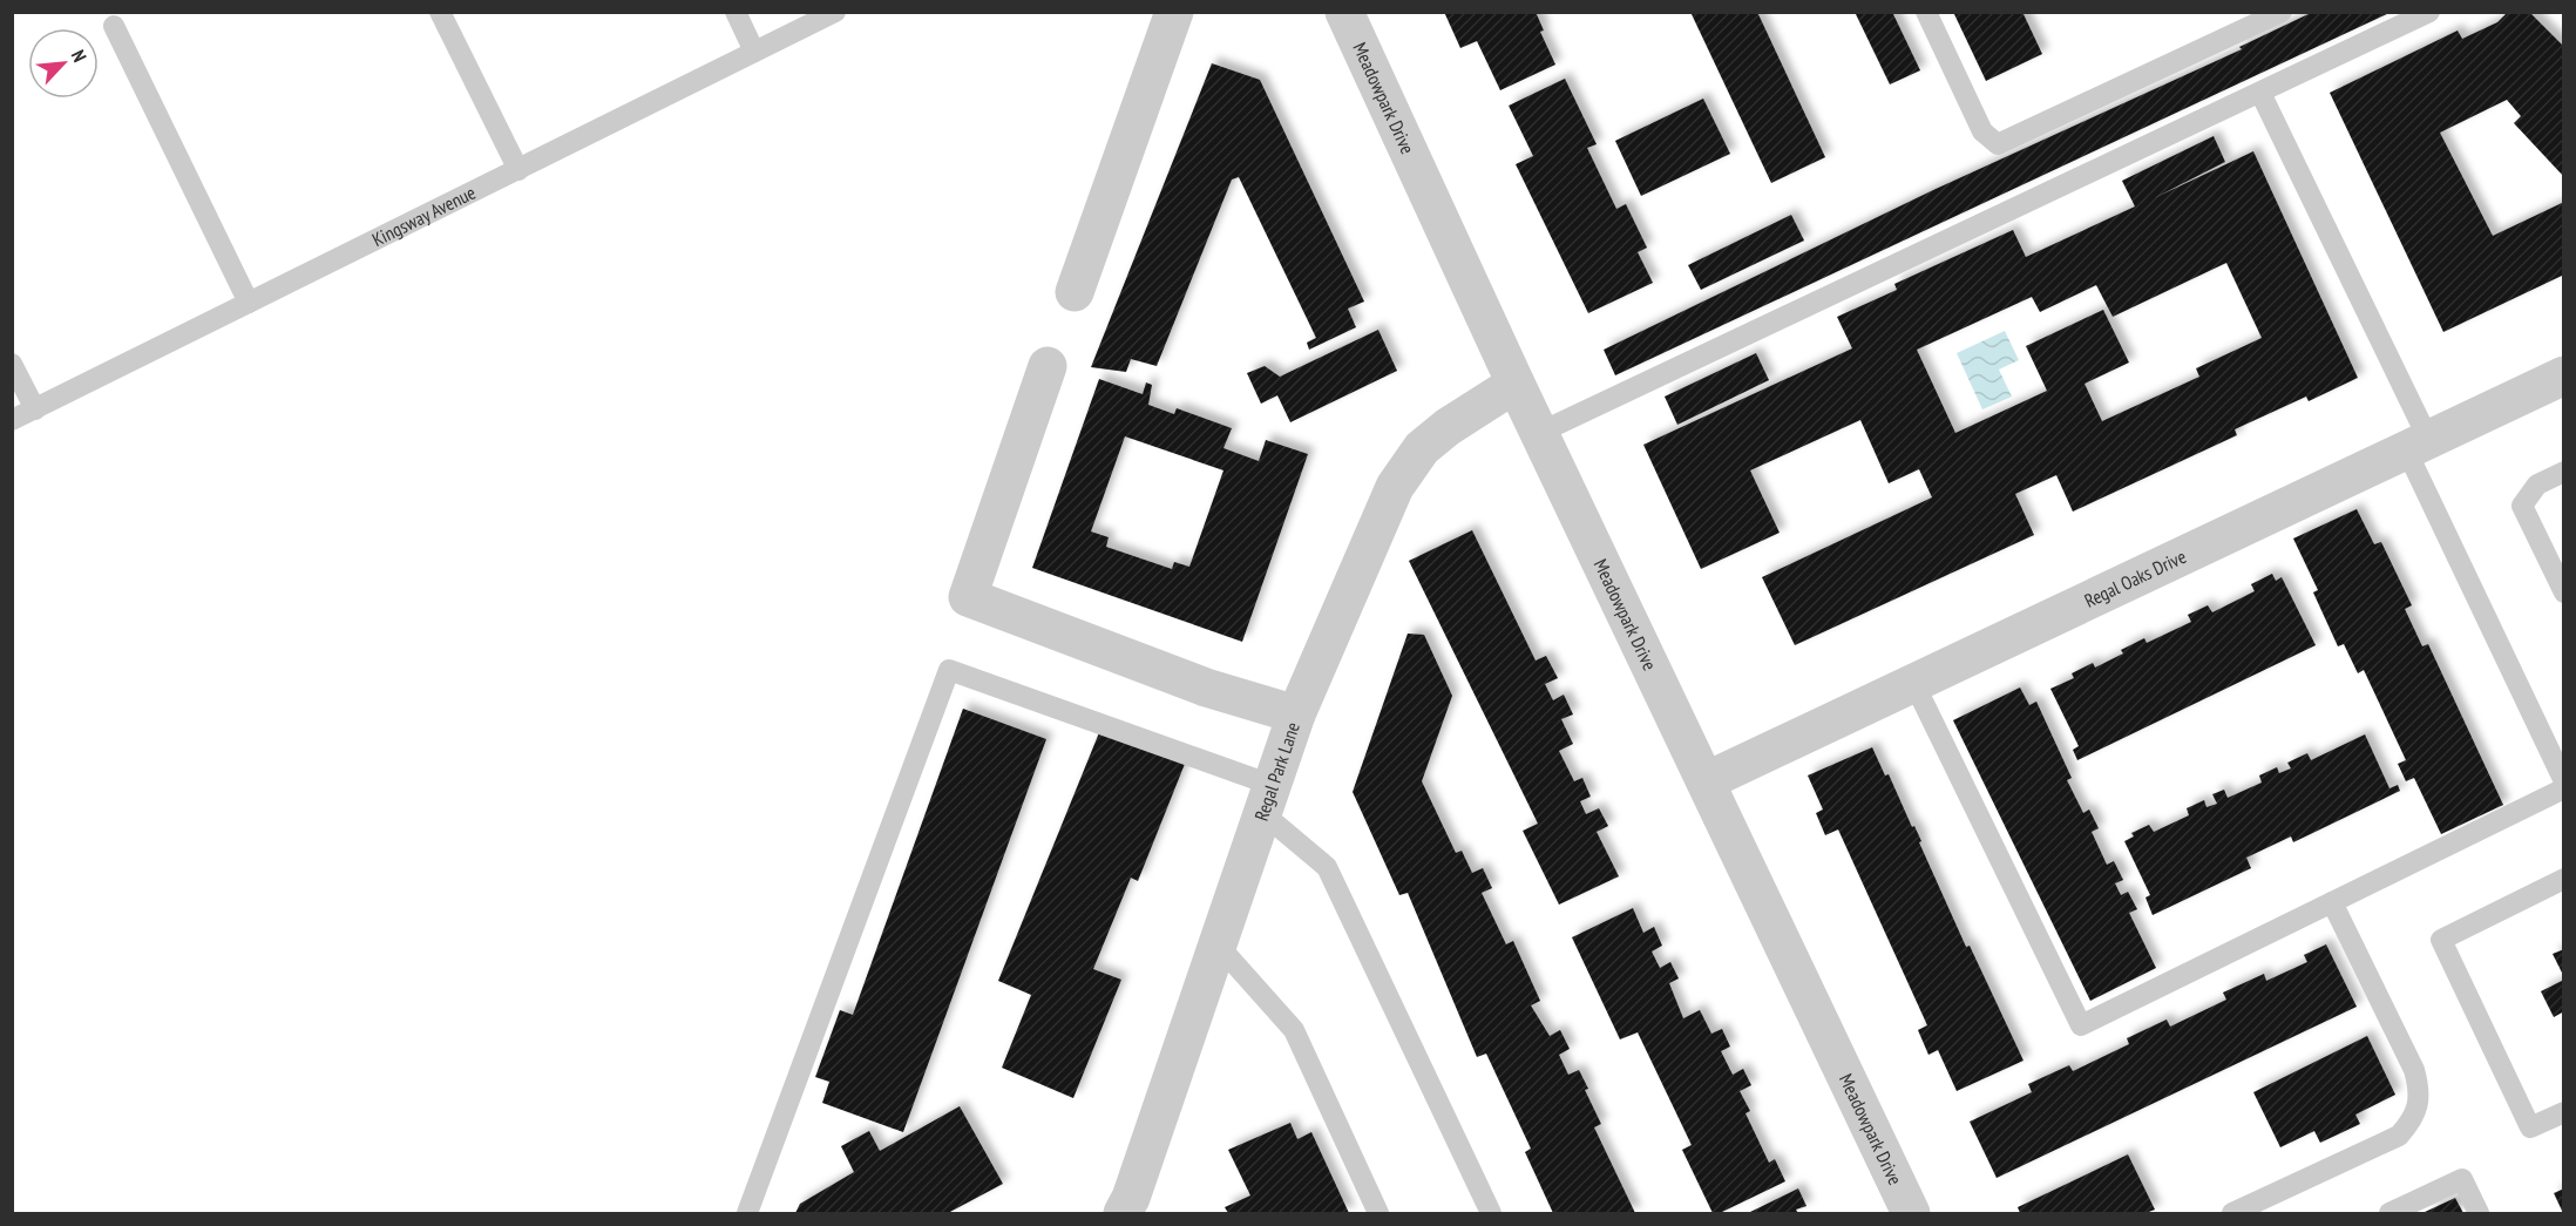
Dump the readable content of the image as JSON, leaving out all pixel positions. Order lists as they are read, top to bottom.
{
  "streets": {
    "street": ["Meadowpark Drive", "Regal Oaks Drive", "Regal Park Lane"],
    "lane": ["Kingsway Avenue"]
  },
  "crossings": [
    ["Meadowpark Drive", "Regal Oaks Drive"],
    ["Meadowpark Drive", "Regal Park Lane"]
  ],
  "north": "top right"
}
